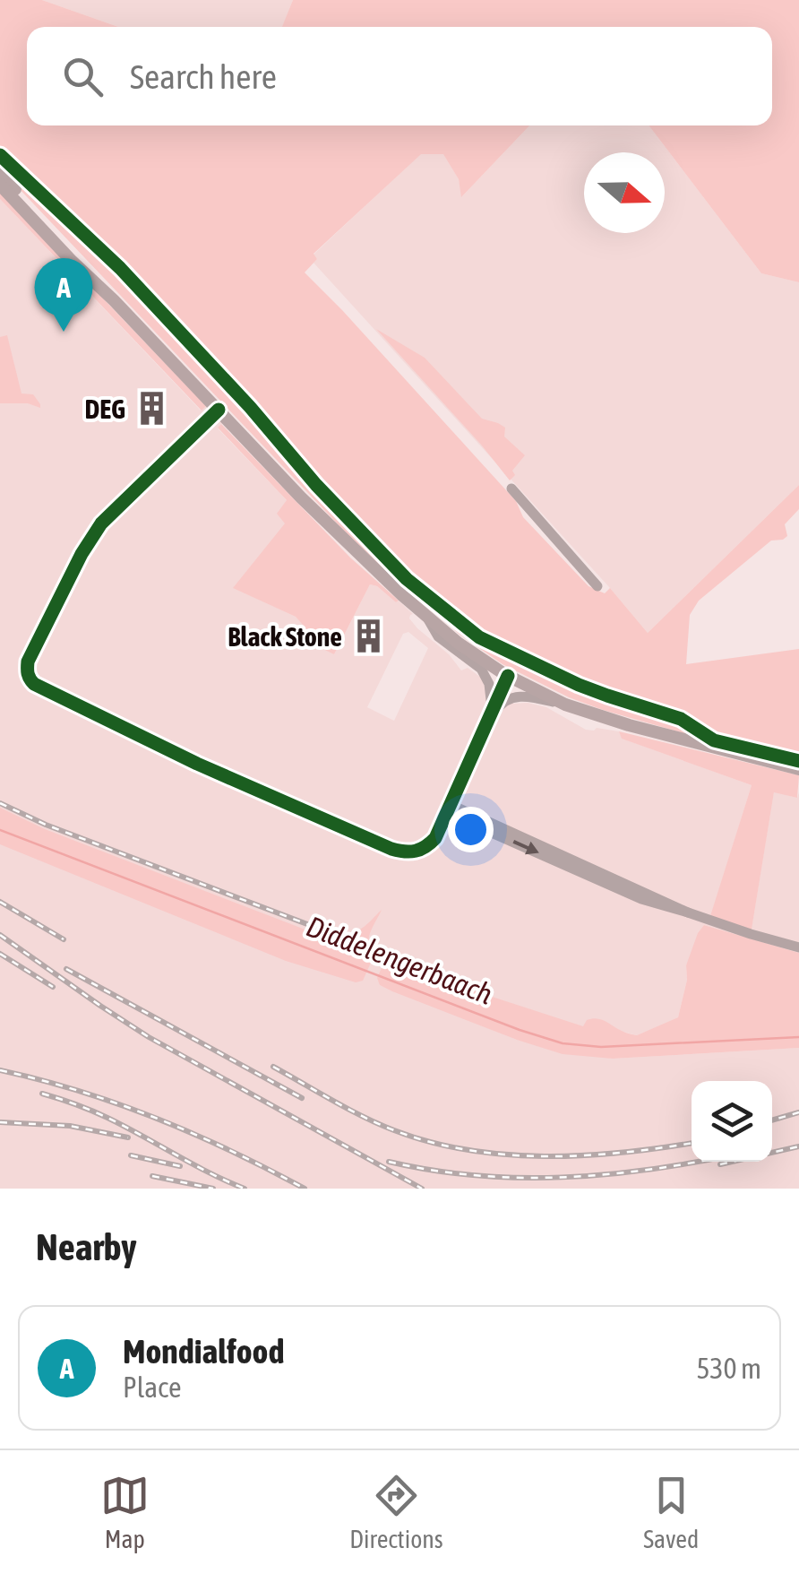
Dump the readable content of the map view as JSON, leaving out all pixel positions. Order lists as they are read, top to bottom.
{
  "water": ["Diddelengerbaach"],
  "places": {
    "building": ["DEG", "Black Stone"]
  },
  "north": "right",
  "page": {
    "search": "Search here",
    "pins": "A",
    "heading": "Nearby",
    "list": [
      {
        "mark": "A",
        "name": "Mondialfood",
        "note": "Place",
        "value": "530 m"
      }
    ],
    "nav": ["Map", "Directions", "Saved"]
  }
}
